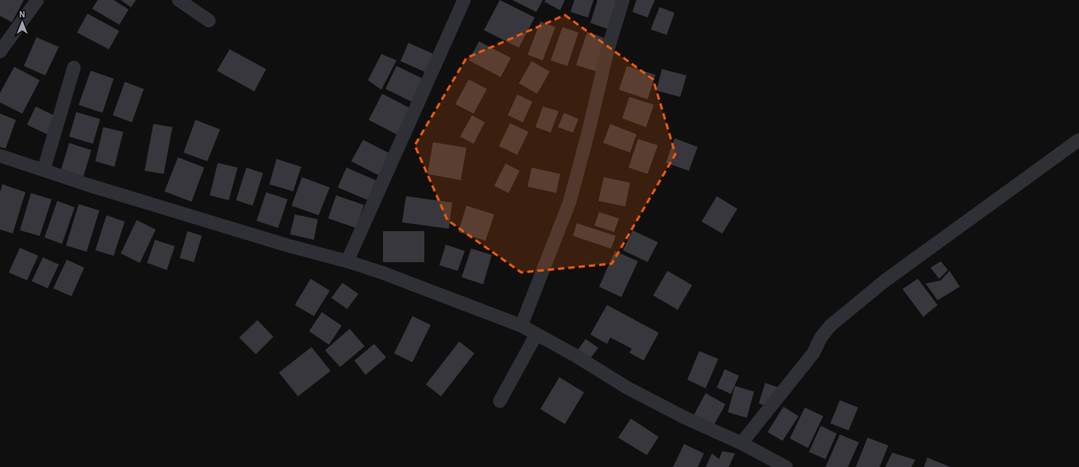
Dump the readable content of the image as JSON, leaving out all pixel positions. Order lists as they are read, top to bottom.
{
  "north": "top"
}
